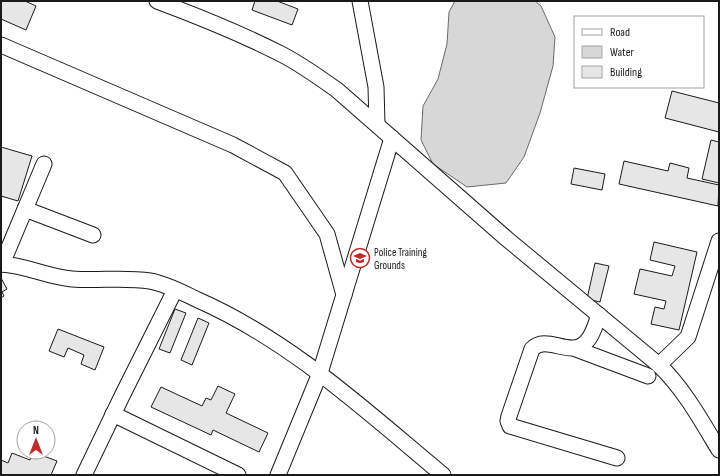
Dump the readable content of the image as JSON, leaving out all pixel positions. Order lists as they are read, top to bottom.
{
  "places": {
    "school or university": ["Police Training Grounds"]
  },
  "legend": ["Road", "Water", "Building"],
  "north": "top"
}
